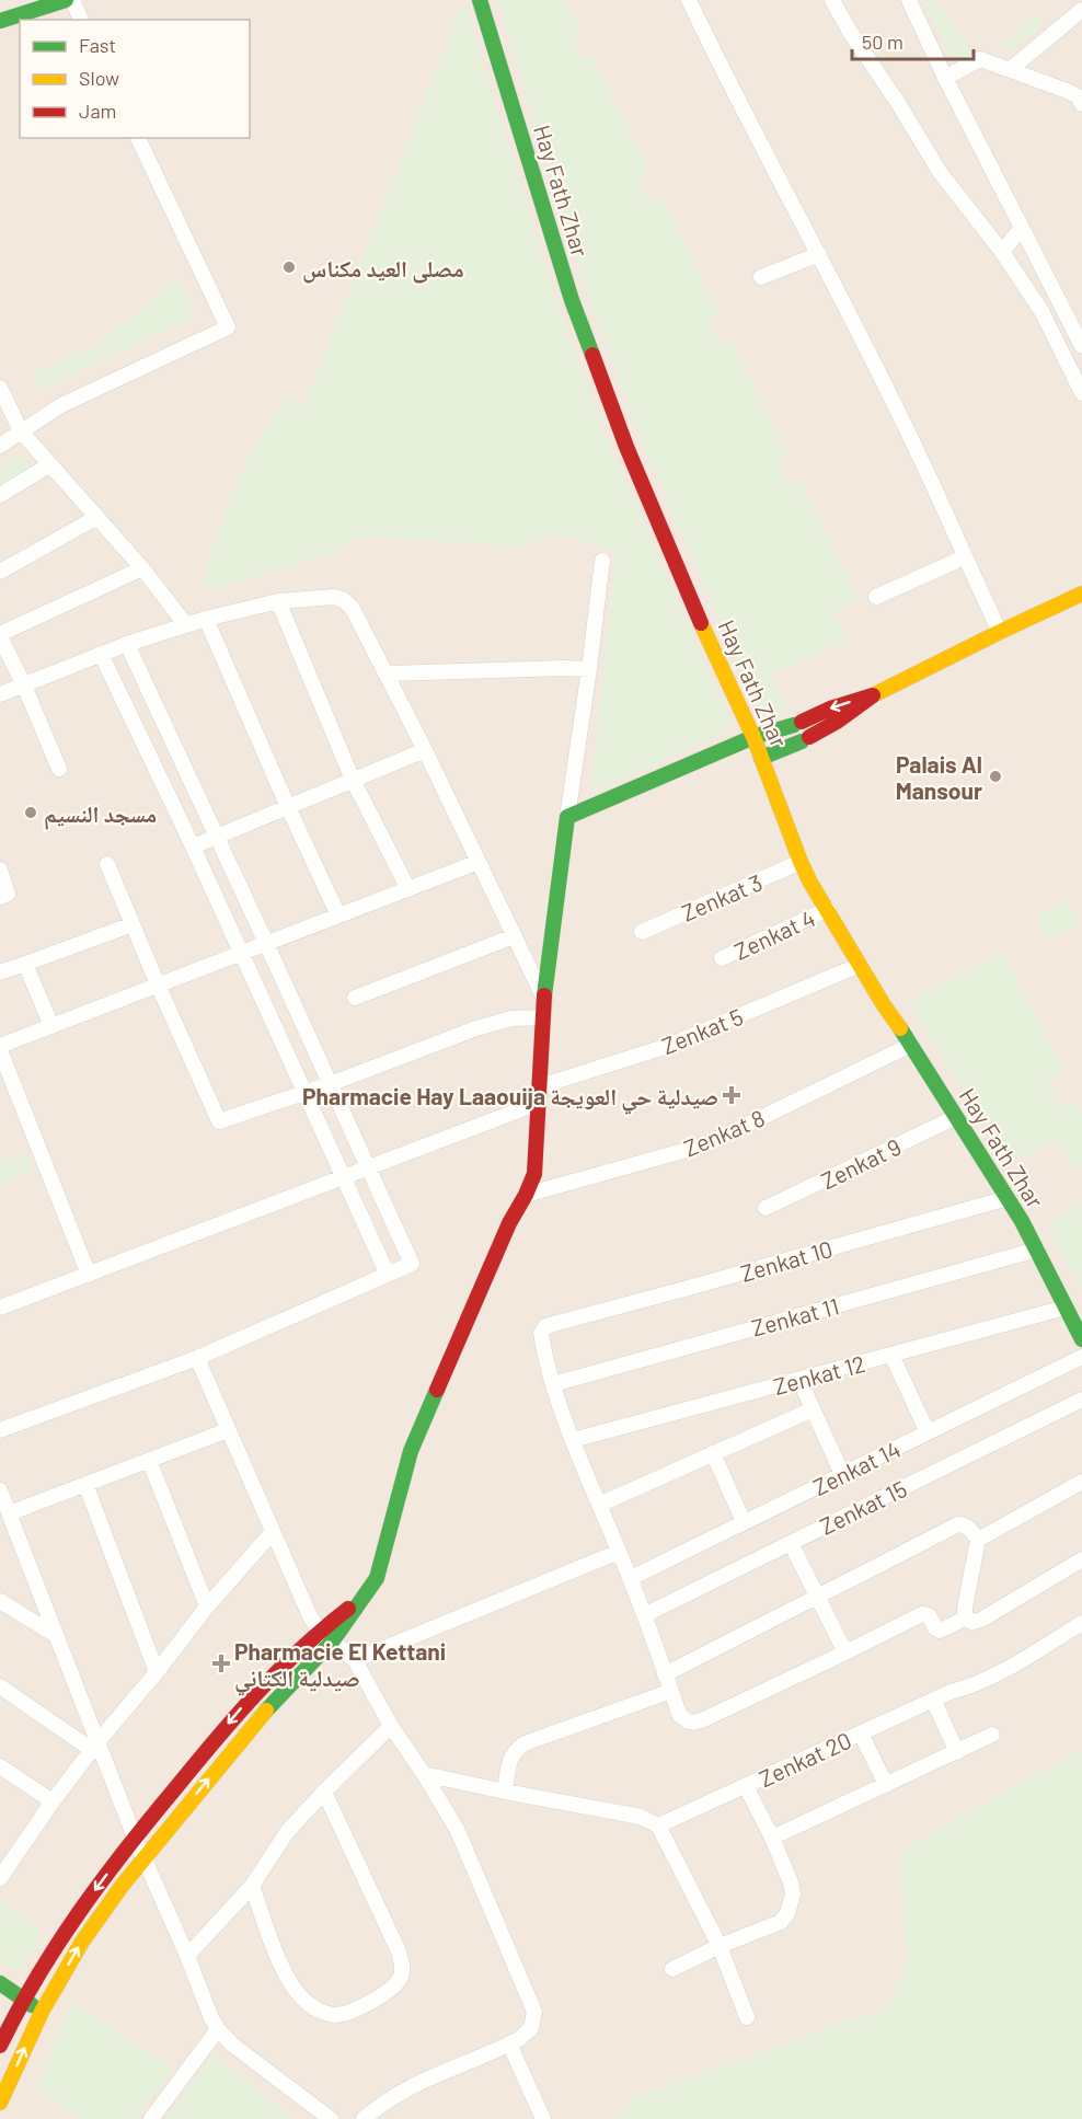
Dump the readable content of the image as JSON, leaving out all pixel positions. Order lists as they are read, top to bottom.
{
  "streets": {
    "street": [
      "Hay Fath Zhar",
      "Zenkat 3",
      "Zenkat 4",
      "Zenkat 5",
      "Zenkat 8",
      "Zenkat 9",
      "Zenkat 10",
      "Zenkat 11",
      "Zenkat 12",
      "Zenkat 14",
      "Zenkat 15",
      "Zenkat 20"
    ]
  },
  "crossings": [
    ["Hay Fath Zhar", "Zenkat 3"],
    ["Hay Fath Zhar", "Zenkat 4"],
    ["Hay Fath Zhar", "Zenkat 5"],
    ["Hay Fath Zhar", "Zenkat 8"],
    ["Hay Fath Zhar", "Zenkat 9"],
    ["Hay Fath Zhar", "Zenkat 10"],
    ["Hay Fath Zhar", "Zenkat 11"],
    ["Hay Fath Zhar", "Zenkat 12"],
    ["Zenkat 10", "Zenkat 11"]
  ],
  "places": {
    "other": ["مصلى العيد مكناس", "Palais Al Mansour", "مسجد النسيم"],
    "health": ["Pharmacie Hay Laaouija صيدلية حي العويجة", "Pharmacie El Kettani صيدلية الكتاني"]
  },
  "legend": ["Fast", "Slow", "Jam"],
  "scale_bar": "50 m"
}
